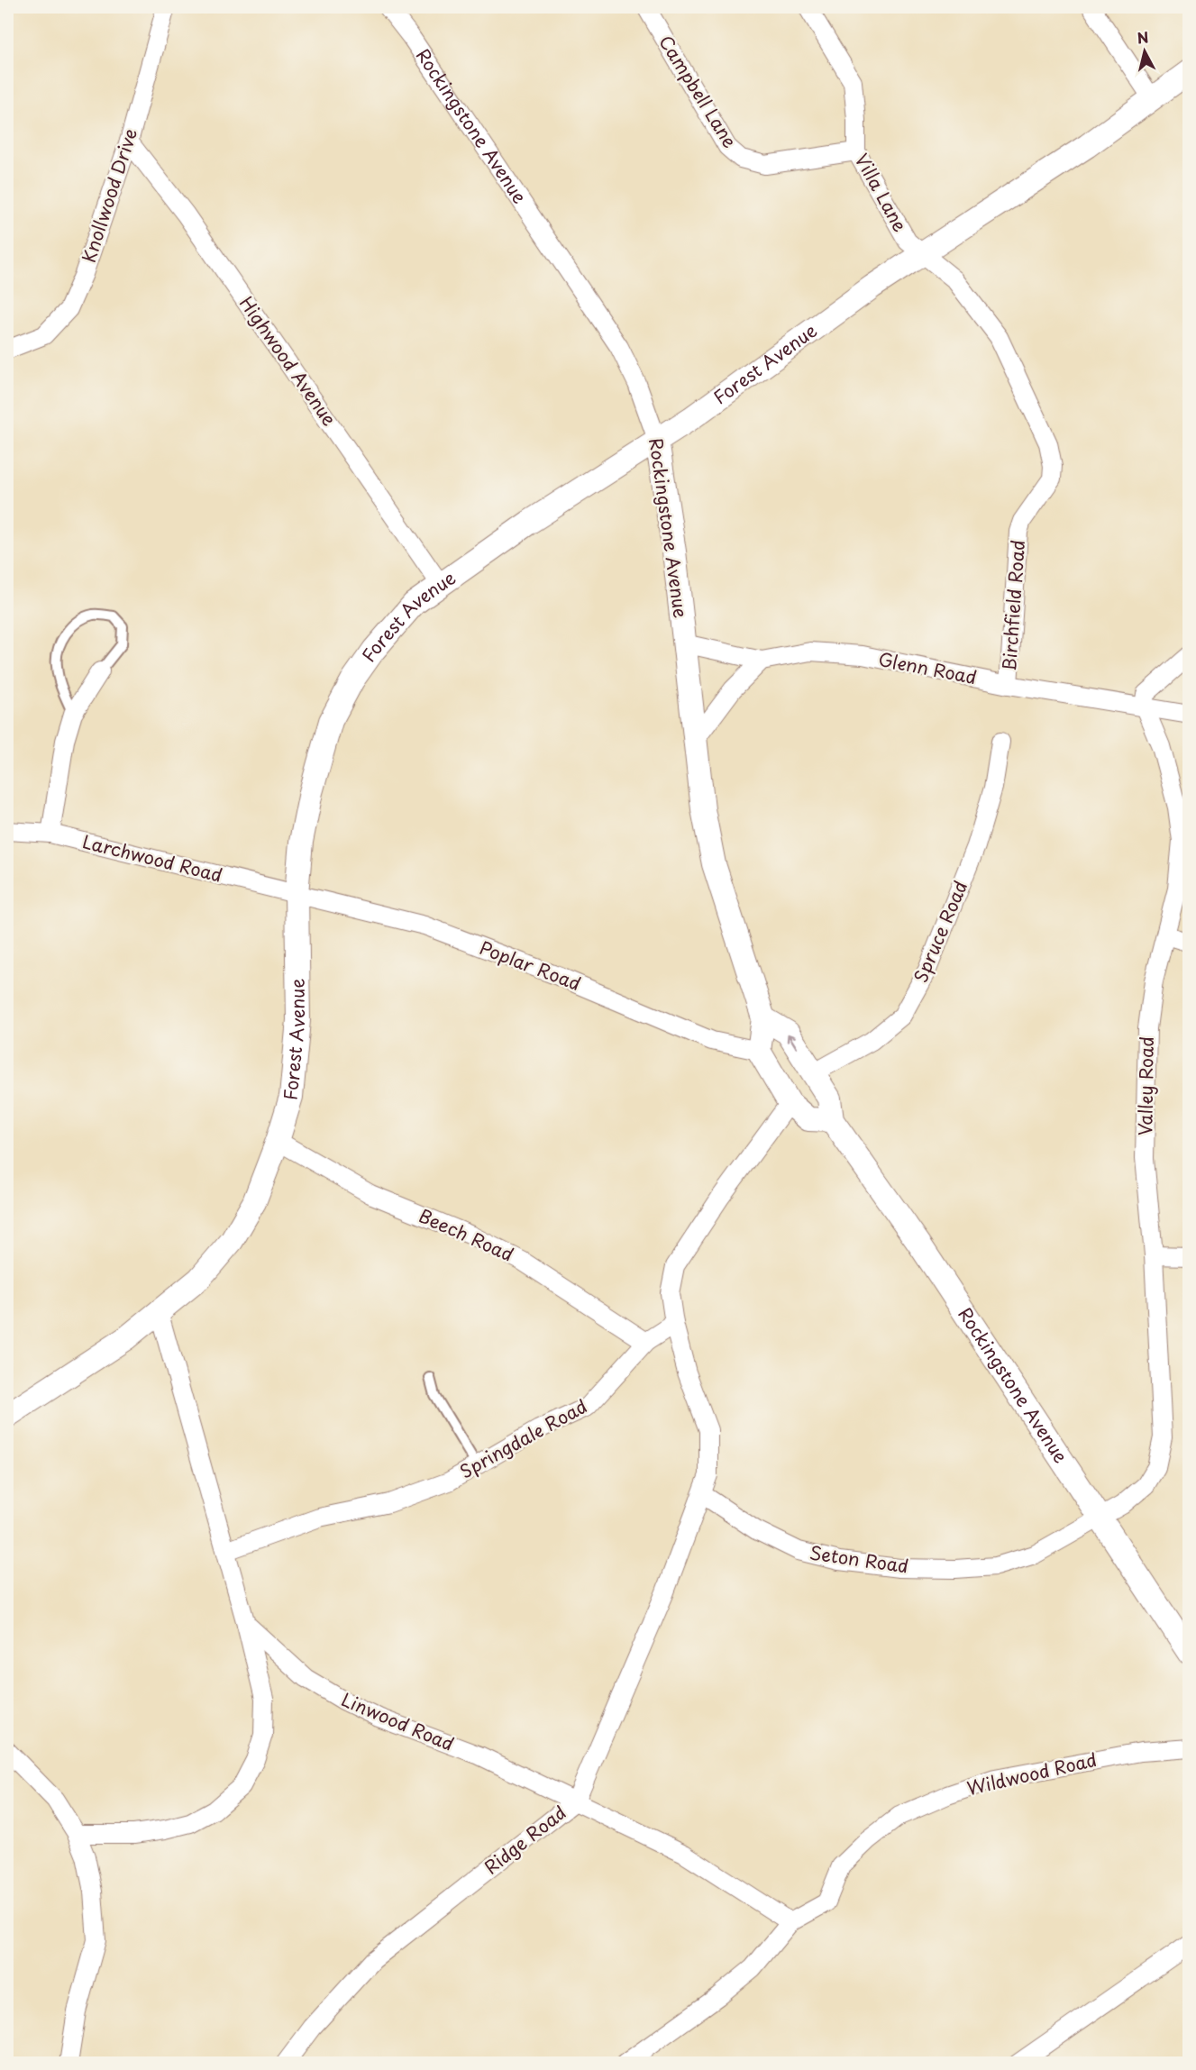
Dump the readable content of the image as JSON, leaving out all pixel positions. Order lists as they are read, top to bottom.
{
  "streets": {
    "street": [
      "Campbell Lane",
      "Rockingstone Avenue",
      "Villa Lane",
      "Knollwood Drive",
      "Highwood Avenue",
      "Forest Avenue",
      "Birchfield Road",
      "Glenn Road",
      "Larchwood Road",
      "Spruce Road",
      "Poplar Road",
      "Valley Road",
      "Beech Road",
      "Springdale Road",
      "Seton Road",
      "Linwood Road",
      "Wildwood Road",
      "Ridge Road"
    ]
  },
  "crossings": [
    ["Campbell Lane", "Villa Lane"],
    ["Rockingstone Avenue", "Forest Avenue"],
    ["Rockingstone Avenue", "Glenn Road"],
    ["Rockingstone Avenue", "Spruce Road"],
    ["Rockingstone Avenue", "Poplar Road"],
    ["Rockingstone Avenue", "Valley Road"],
    ["Rockingstone Avenue", "Seton Road"],
    ["Villa Lane", "Forest Avenue"],
    ["Villa Lane", "Birchfield Road"],
    ["Knollwood Drive", "Highwood Avenue"],
    ["Highwood Avenue", "Forest Avenue"],
    ["Forest Avenue", "Birchfield Road"],
    ["Forest Avenue", "Larchwood Road"],
    ["Forest Avenue", "Poplar Road"],
    ["Forest Avenue", "Beech Road"],
    ["Birchfield Road", "Glenn Road"],
    ["Glenn Road", "Valley Road"],
    ["Larchwood Road", "Poplar Road"],
    ["Valley Road", "Seton Road"],
    ["Beech Road", "Springdale Road"],
    ["Seton Road", "Ridge Road"],
    ["Linwood Road", "Wildwood Road"],
    ["Linwood Road", "Ridge Road"]
  ],
  "north": "top"
}
